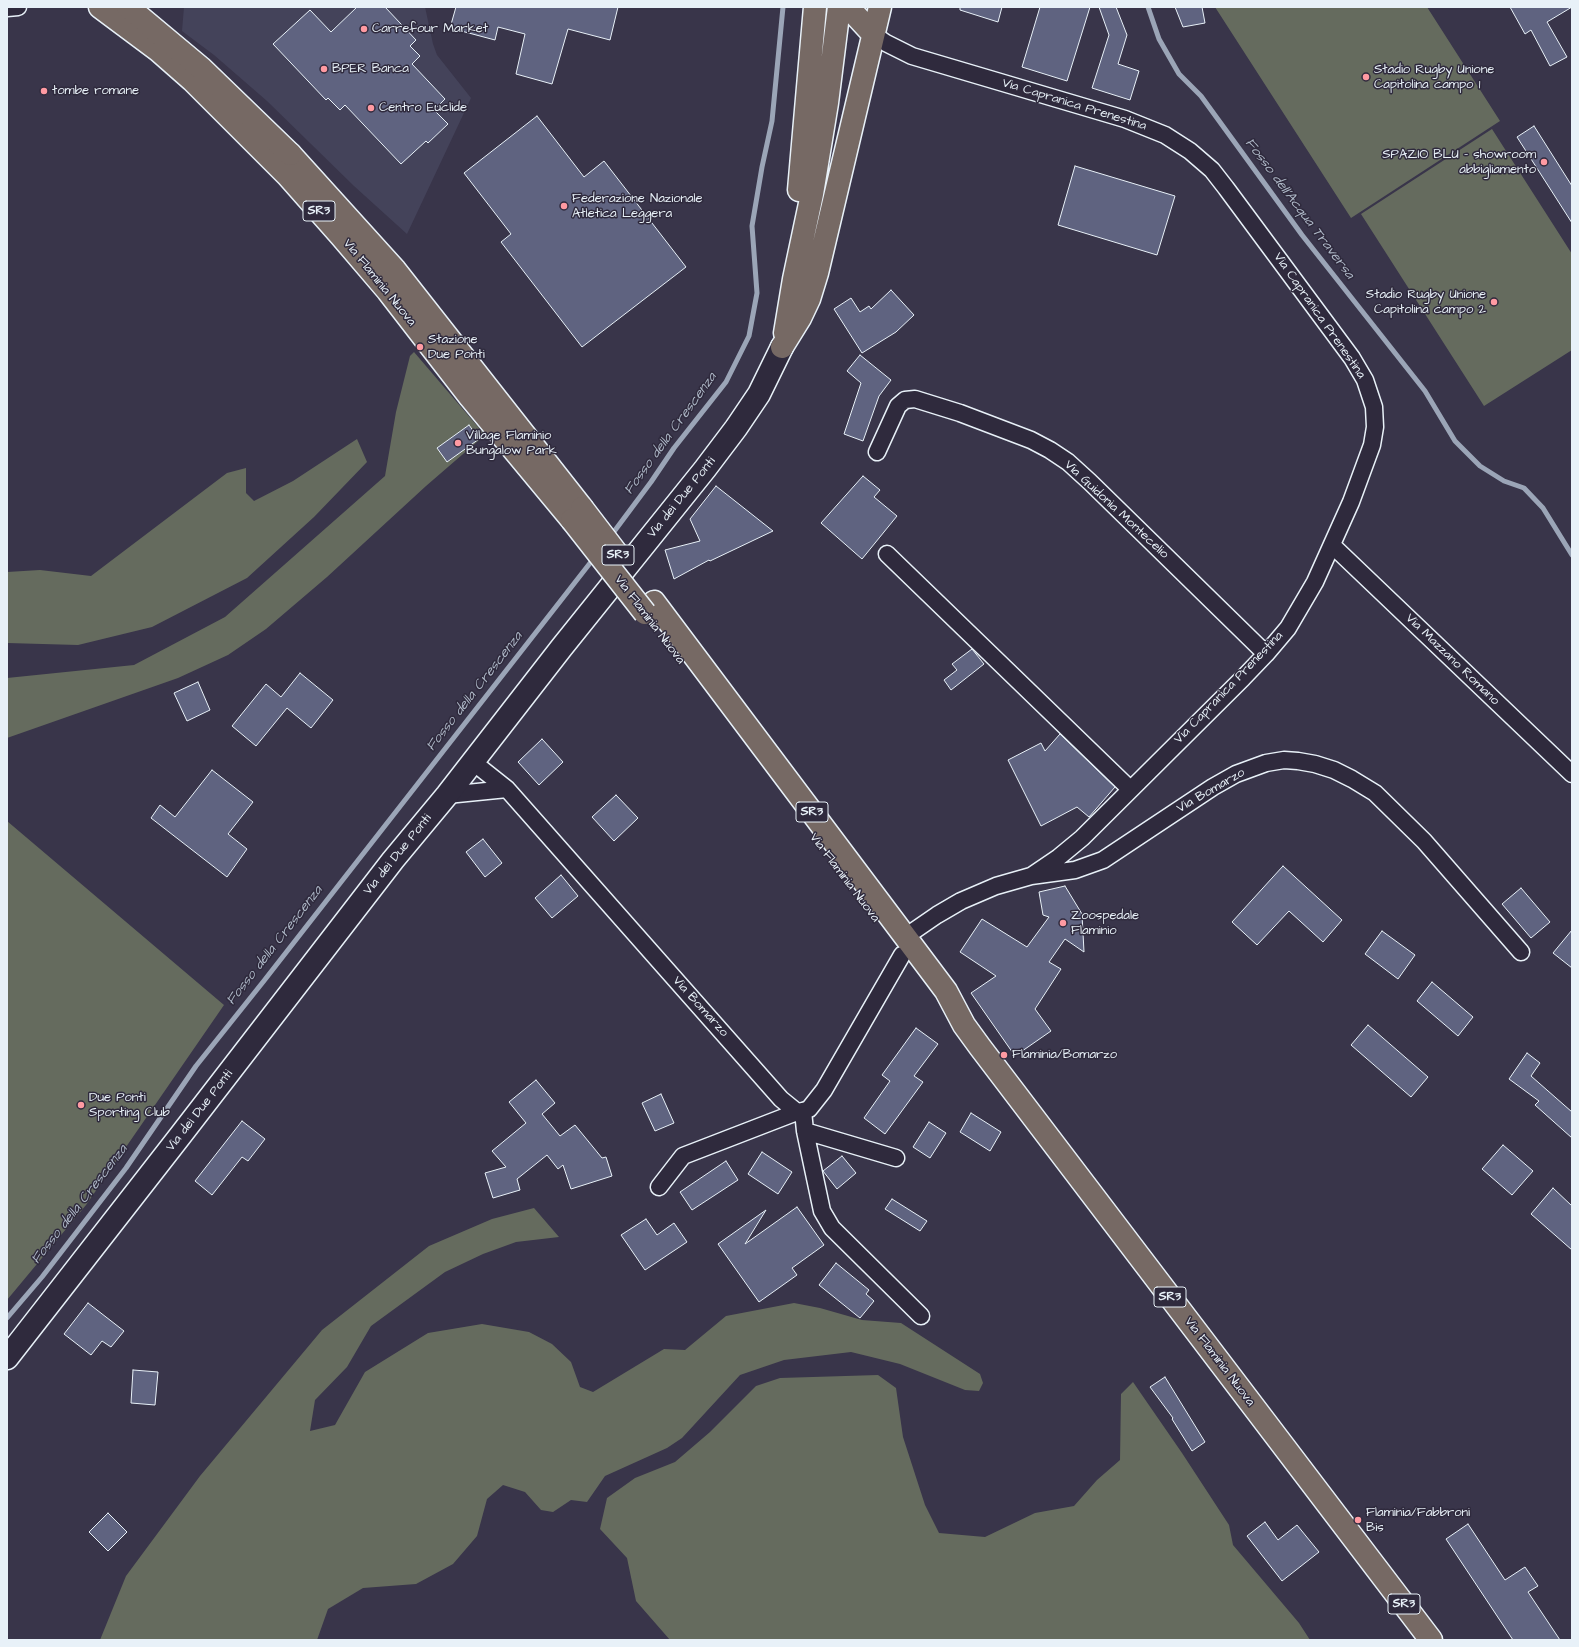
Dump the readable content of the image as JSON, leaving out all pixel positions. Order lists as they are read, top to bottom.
{
  "streets": {
    "main road": ["SR3", "Via Flaminia Nuova"],
    "street": [
      "Via Capranica Prenestina",
      "Via dei Due Ponti",
      "Via Guidonia Montecelio",
      "Via Mazzano Romano",
      "Via Bomarzo"
    ]
  },
  "crossings": [
    ["Via Capranica Prenestina", "Via Guidonia Montecelio"],
    ["Via Capranica Prenestina", "Via Mazzano Romano"],
    ["Via Capranica Prenestina", "Via Bomarzo"],
    ["Via Flaminia Nuova", "Via Bomarzo"],
    ["Via dei Due Ponti", "Via Bomarzo"]
  ],
  "water": ["Fosso dell'Acqua Traversa", "Fosso della Crescenza"],
  "places": [
    "Carrefour Market",
    "BPER Banca",
    "Stadio Rugby Unione Capitolina campo 1",
    "tombe romane",
    "Centro Euclide",
    "SPAZIO BLU - showroom abbigliamento",
    "Federazione Nazionale Atletica Leggera",
    "Stadio Rugby Unione Capitolina campo 2",
    "Stazione Due Ponti",
    "Village Flaminio Bungalow Park",
    "Zoospedale Flaminio",
    "Flaminia/Bomarzo",
    "Due Ponti Sporting Club",
    "Flaminia/Fabbroni Bis"
  ]
}
